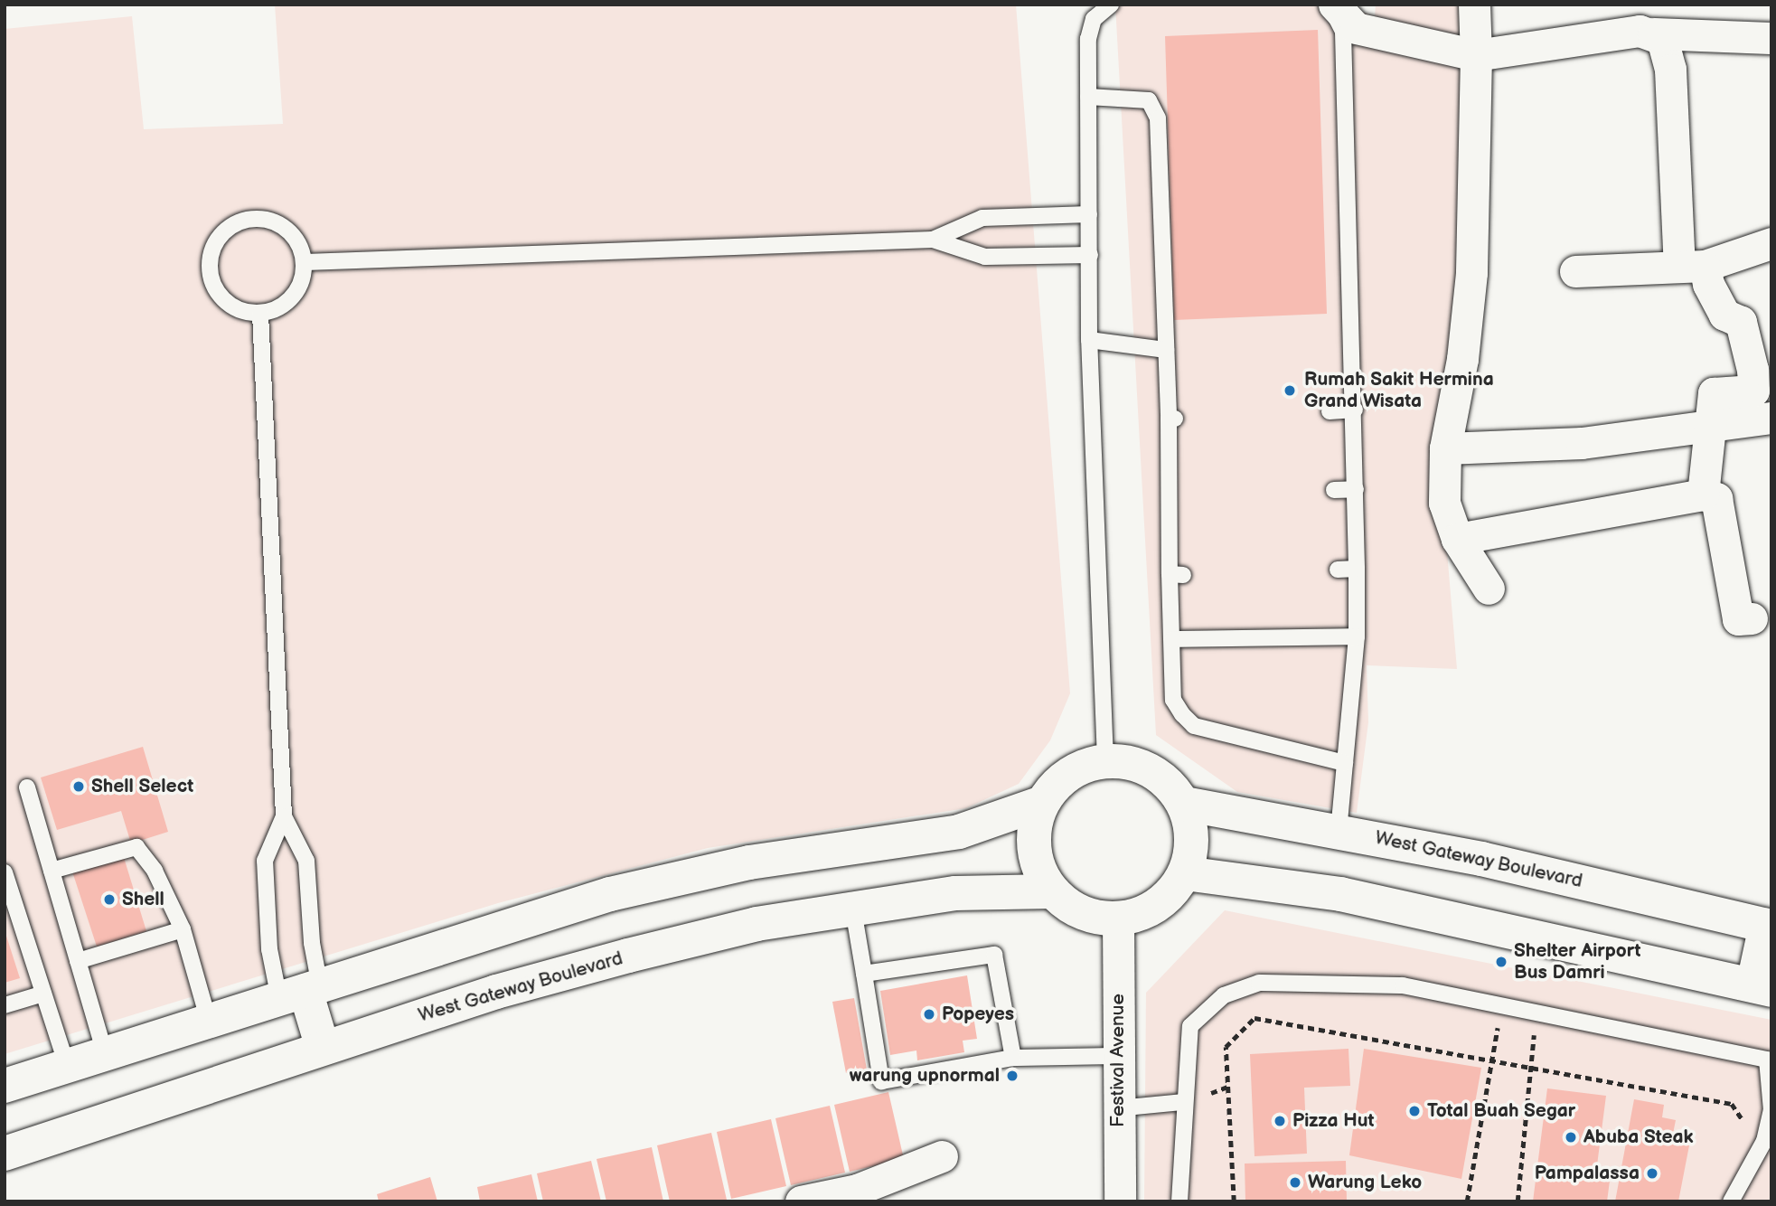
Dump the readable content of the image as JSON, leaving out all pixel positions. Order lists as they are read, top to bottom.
{
  "streets": {
    "main road": ["West Gateway Boulevard"],
    "street": ["Festival Avenue"]
  },
  "crossings": [
    ["West Gateway Boulevard", "Festival Avenue"]
  ],
  "places": [
    "Rumah Sakit Hermina Grand Wisata",
    "Shell Select",
    "Shell",
    "Shelter Airport Bus Damri",
    "Popeyes",
    "warung upnormal",
    "Total Buah Segar",
    "Pizza Hut",
    "Abuba Steak",
    "Pampalassa",
    "Warung Leko"
  ]
}
